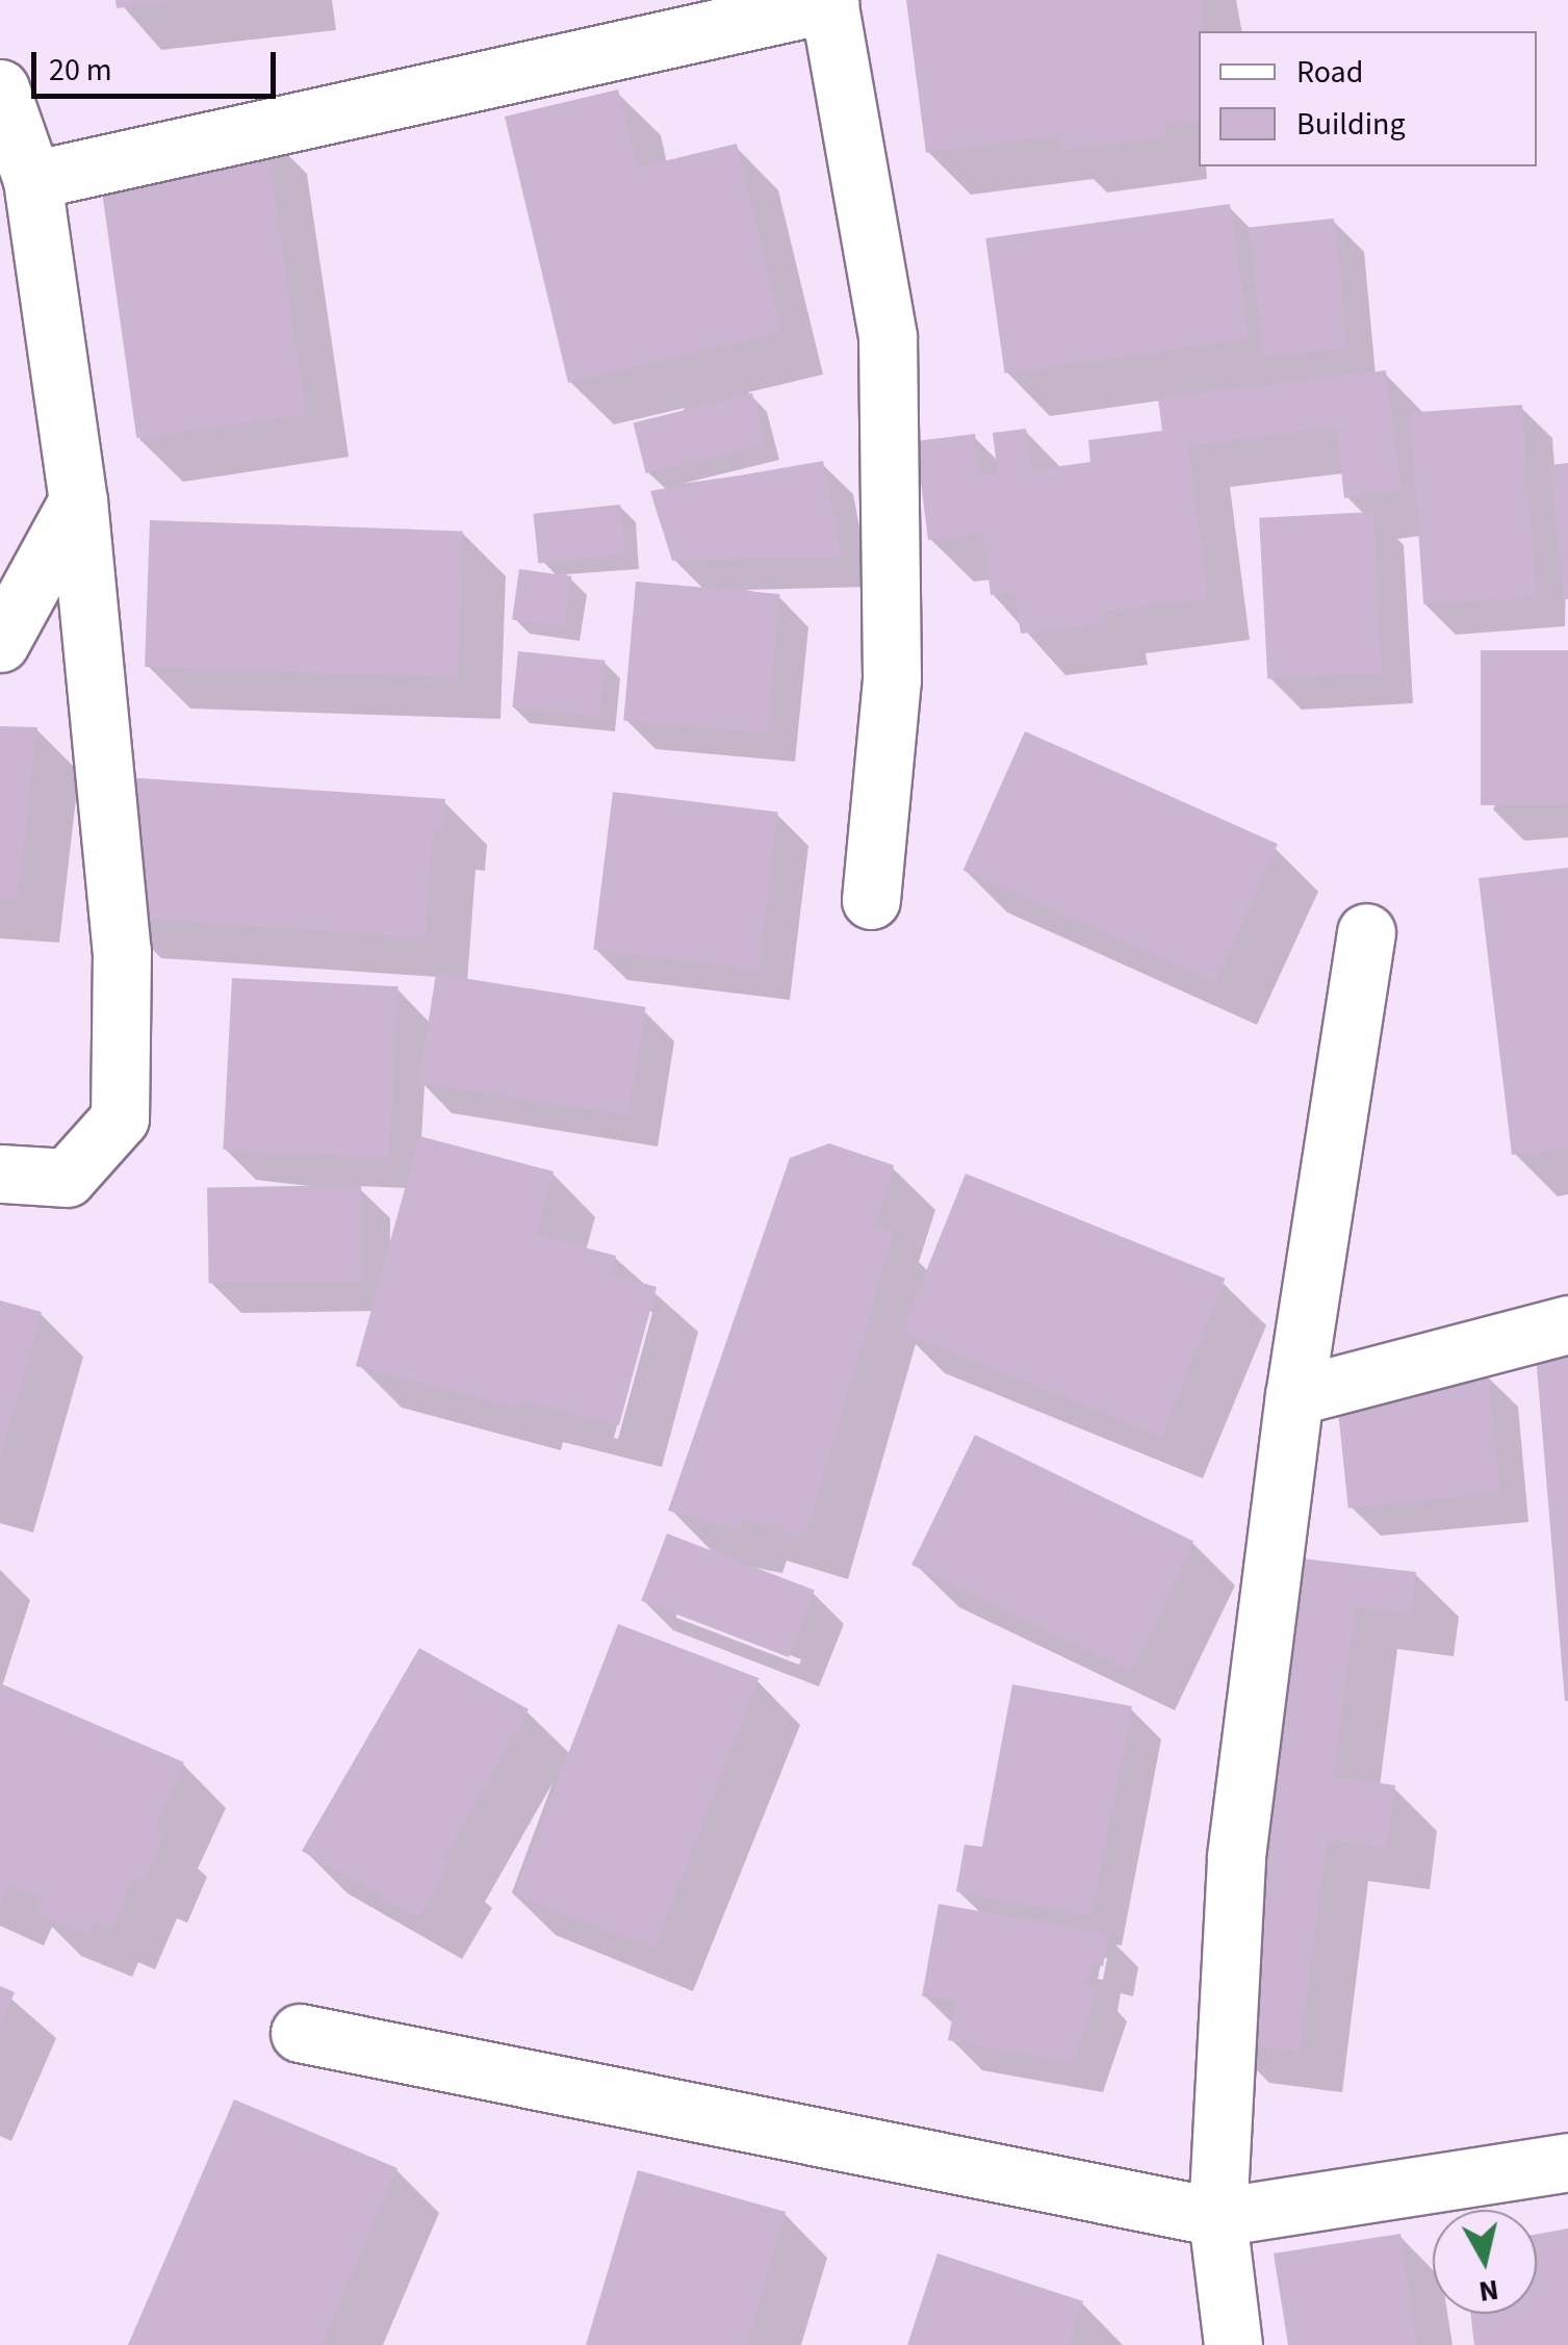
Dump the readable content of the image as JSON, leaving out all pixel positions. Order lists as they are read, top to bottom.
{
  "legend": ["Road", "Building"],
  "scale_bar": "20 m",
  "north": "bottom"
}
